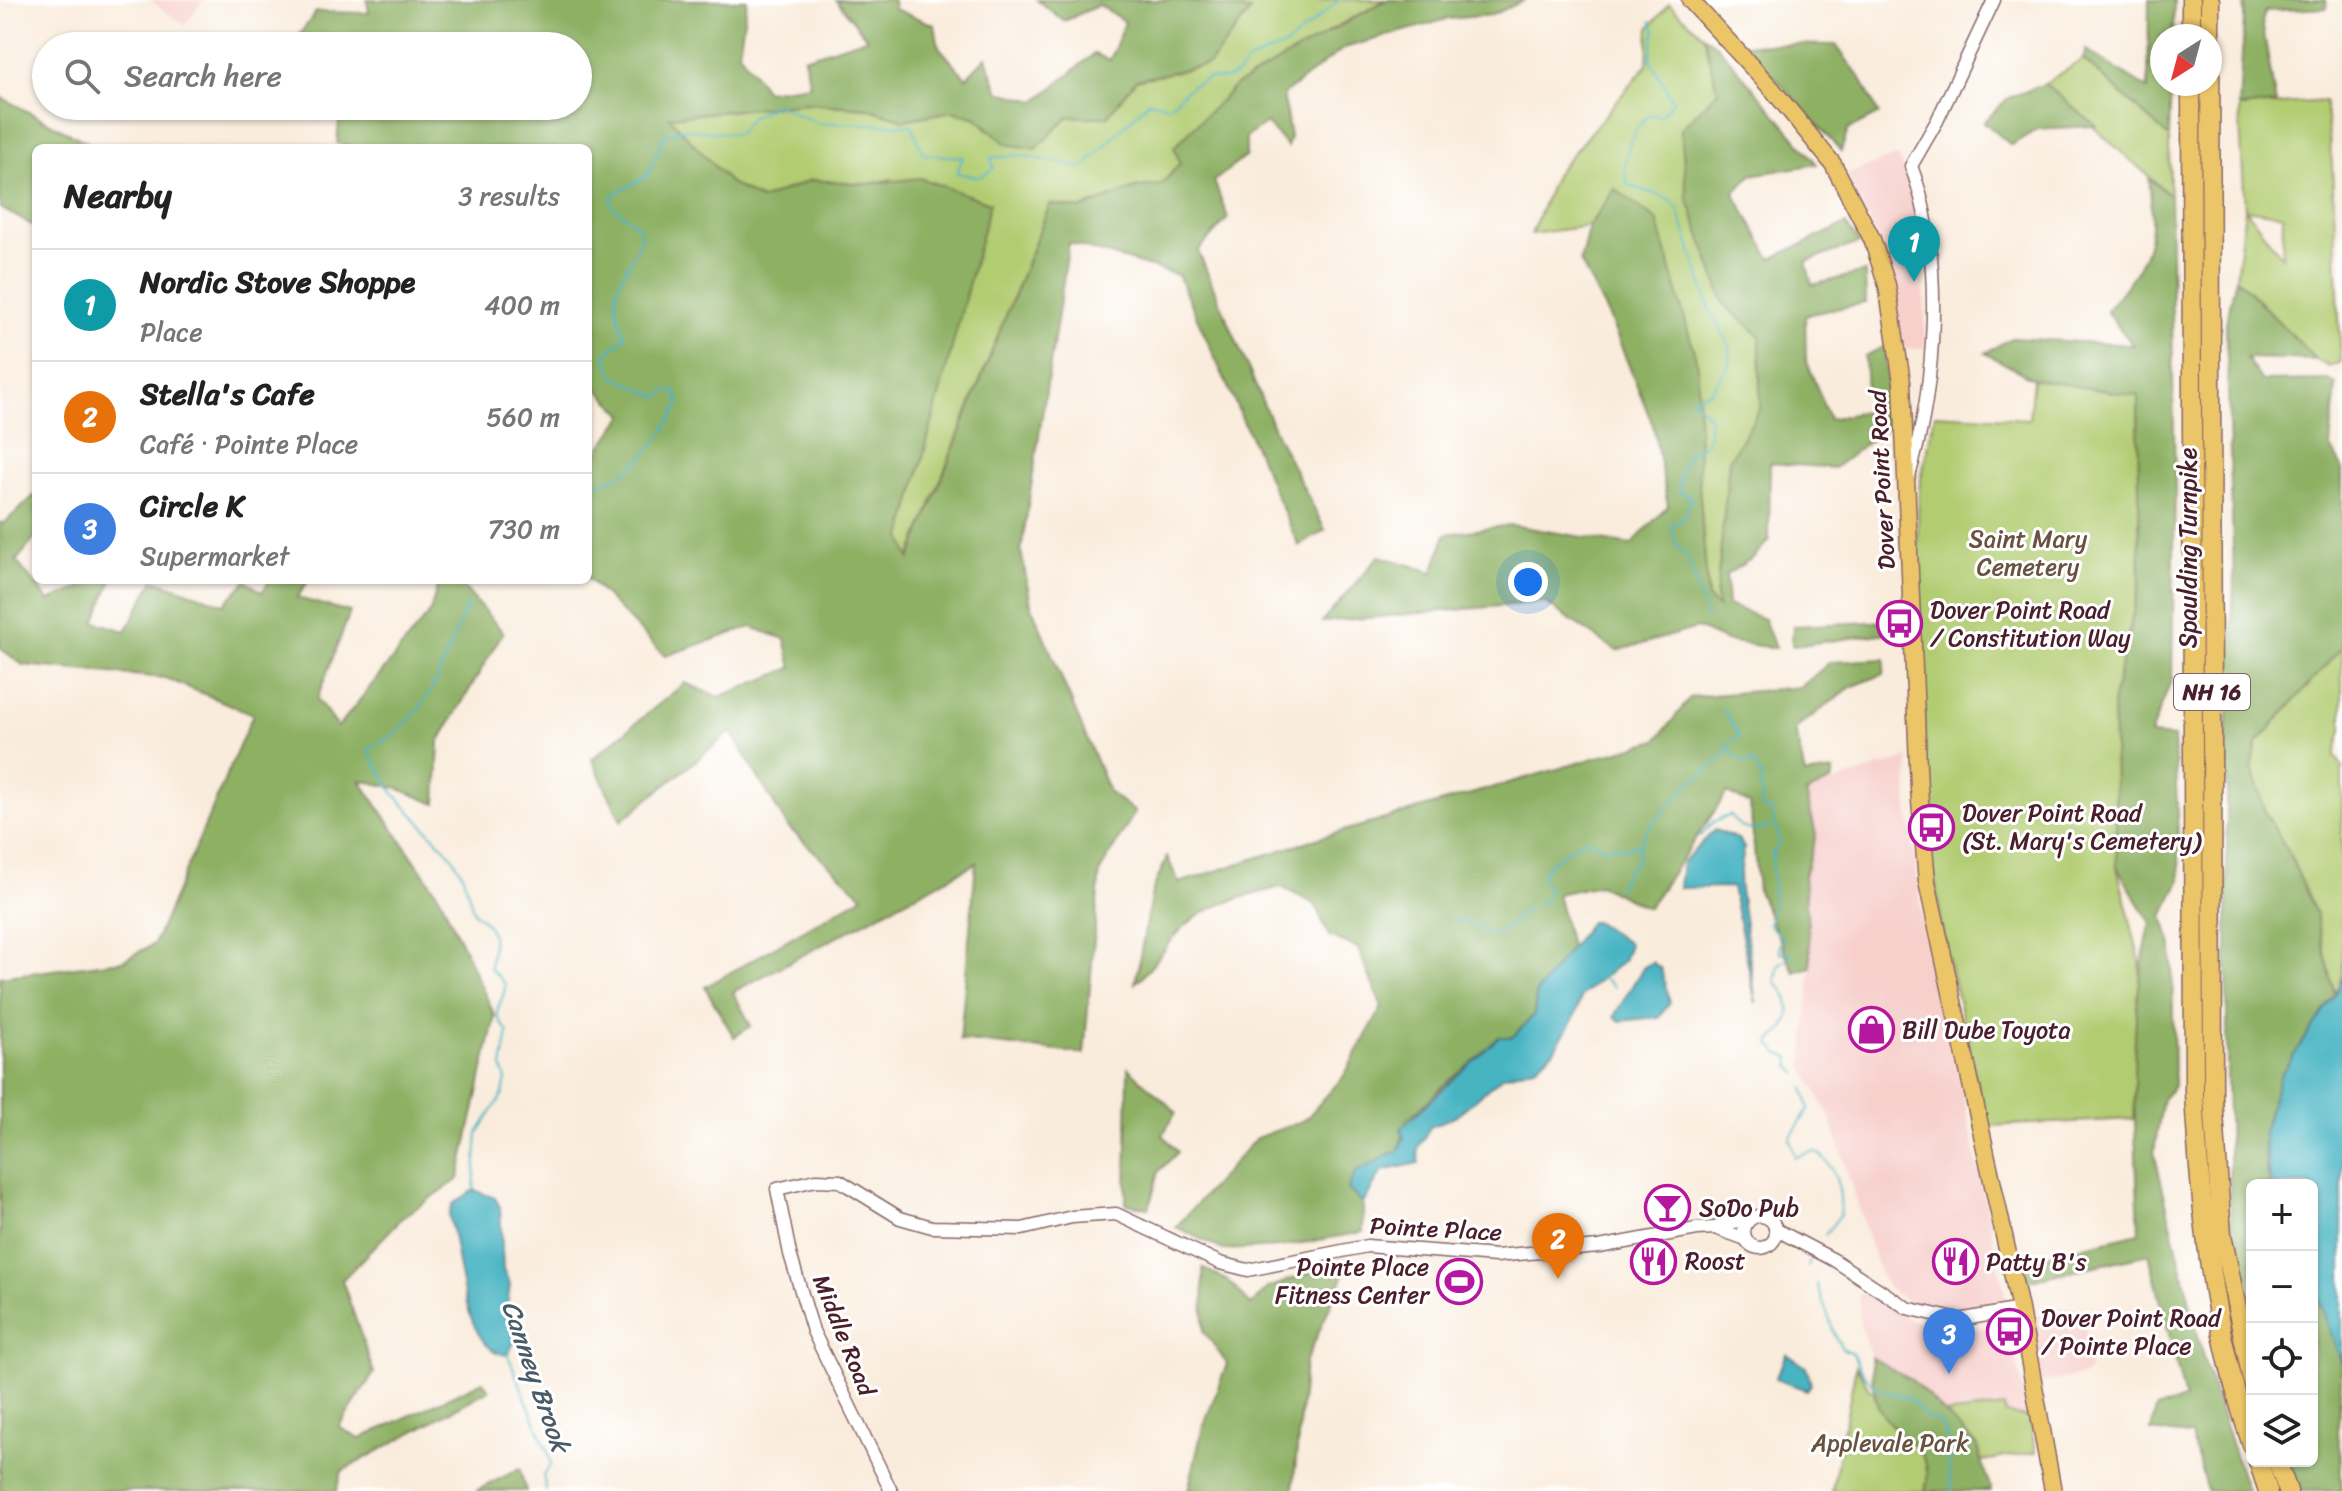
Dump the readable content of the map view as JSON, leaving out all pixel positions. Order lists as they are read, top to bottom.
{
  "streets": {
    "highway": ["Spaulding Turnpike", "NH 16"],
    "main road": ["Dover Point Road"],
    "street": ["Pointe Place", "Middle Road"]
  },
  "crossings": [
    ["Pointe Place", "Middle Road"]
  ],
  "water": ["Canney Brook"],
  "parks": ["Saint Mary Cemetery", "Applevale Park"],
  "places": {
    "bus stop": ["Dover Point Road / Constitution Way", "Dover Point Road (St. Mary's Cemetery)", "Dover Point Road / Pointe Place"],
    "shop": ["Bill Dube Toyota"],
    "bar": ["SoDo Pub"],
    "restaurant": ["Roost", "Patty B's"],
    "sports": ["Pointe Place Fitness Center"]
  },
  "north": "bottom left",
  "page": {
    "search": "Search here",
    "heading": ["Nearby", "3 results"],
    "pins": ["1", "2", "3"],
    "list": [
      {
        "mark": "1",
        "name": "Nordic Stove Shoppe",
        "note": "Place",
        "value": "400 m"
      },
      {
        "mark": "2",
        "name": "Stella's Cafe",
        "note": "Café · Pointe Place",
        "value": "560 m"
      },
      {
        "mark": "3",
        "name": "Circle K",
        "note": "Supermarket",
        "value": "730 m"
      }
    ],
    "map_buttons": ["+", "−"]
  }
}
